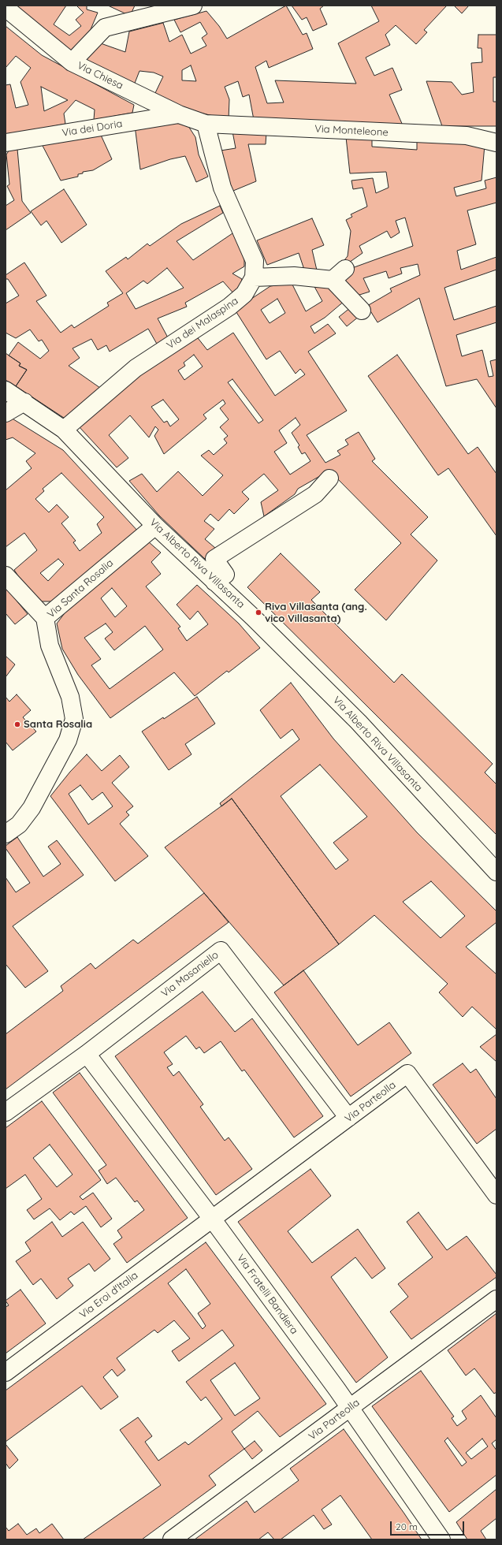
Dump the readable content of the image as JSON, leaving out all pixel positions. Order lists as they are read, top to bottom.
{
  "streets": {
    "street": [
      "Via Chiesa",
      "Via dei Doria",
      "Via Monteleone",
      "Via dei Malaspina",
      "Via Alberto Riva Villasanta",
      "Via Santa Rosalia",
      "Via Masaniello",
      "Via Parteolla",
      "Via Fratelli Bandiera",
      "Via Eroi d'Italia"
    ]
  },
  "crossings": [
    ["Via Chiesa", "Via dei Doria"],
    ["Via Chiesa", "Via Monteleone"],
    ["Via Chiesa", "Via dei Malaspina"],
    ["Via Monteleone", "Via dei Malaspina"],
    ["Via dei Malaspina", "Via Alberto Riva Villasanta"],
    ["Via Alberto Riva Villasanta", "Via Santa Rosalia"],
    ["Via Masaniello", "Via Parteolla"],
    ["Via Masaniello", "Via Fratelli Bandiera"],
    ["Via Parteolla", "Via Fratelli Bandiera"],
    ["Via Parteolla", "Via Eroi d'Italia"],
    ["Via Fratelli Bandiera", "Via Eroi d'Italia"]
  ],
  "places": ["Riva Villasanta (ang. vico Villasanta)", "Santa Rosalia"],
  "scale_bar": "20 m"
}
